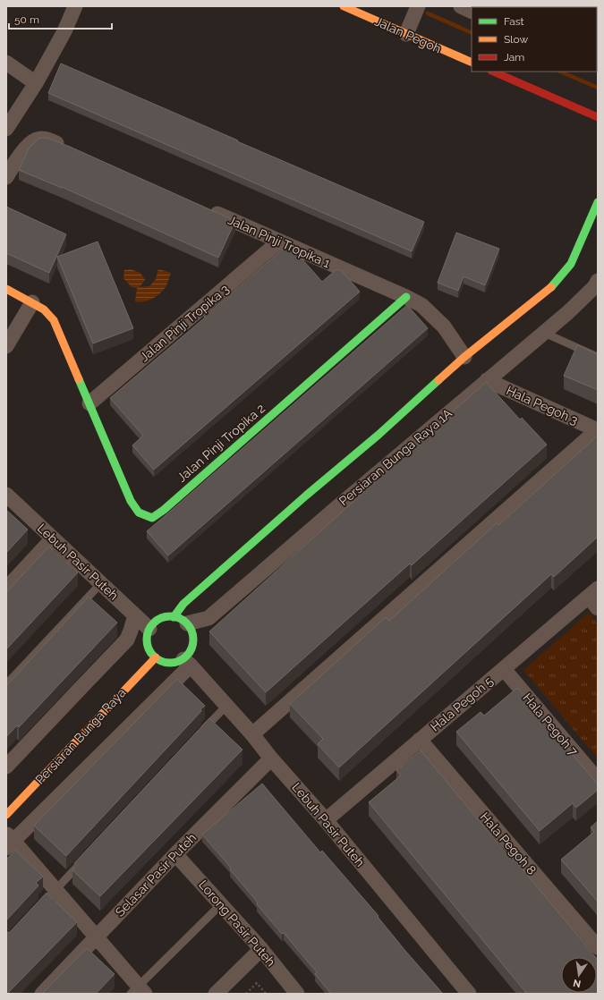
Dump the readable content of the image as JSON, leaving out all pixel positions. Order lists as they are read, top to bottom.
{
  "streets": {
    "street": [
      "Jalan Pegoh",
      "Jalan Pinji Tropika 1",
      "Jalan Pinji Tropika 3",
      "Hala Pegoh 3",
      "Jalan Pinji Tropika 2",
      "Persiaran Bunga Raya 1A",
      "Lebuh Pasir Puteh",
      "Hala Pegoh 5",
      "Hala Pegoh 7",
      "Persiaran Bunga Raya",
      "Hala Pegoh 8",
      "Selasar Pasir Puteh",
      "Lorong Pasir Puteh"
    ]
  },
  "crossings": [
    ["Jalan Pinji Tropika 1", "Jalan Pinji Tropika 3"],
    ["Jalan Pinji Tropika 1", "Jalan Pinji Tropika 2"],
    ["Jalan Pinji Tropika 3", "Jalan Pinji Tropika 2"],
    ["Hala Pegoh 3", "Persiaran Bunga Raya 1A"],
    ["Persiaran Bunga Raya 1A", "Lebuh Pasir Puteh"],
    ["Persiaran Bunga Raya 1A", "Persiaran Bunga Raya"],
    ["Lebuh Pasir Puteh", "Hala Pegoh 5"],
    ["Lebuh Pasir Puteh", "Persiaran Bunga Raya"],
    ["Lebuh Pasir Puteh", "Selasar Pasir Puteh"],
    ["Hala Pegoh 5", "Hala Pegoh 7"],
    ["Hala Pegoh 5", "Hala Pegoh 8"],
    ["Selasar Pasir Puteh", "Lorong Pasir Puteh"]
  ],
  "legend": ["Fast", "Slow", "Jam"],
  "scale_bar": "50 m",
  "north": "bottom"
}
